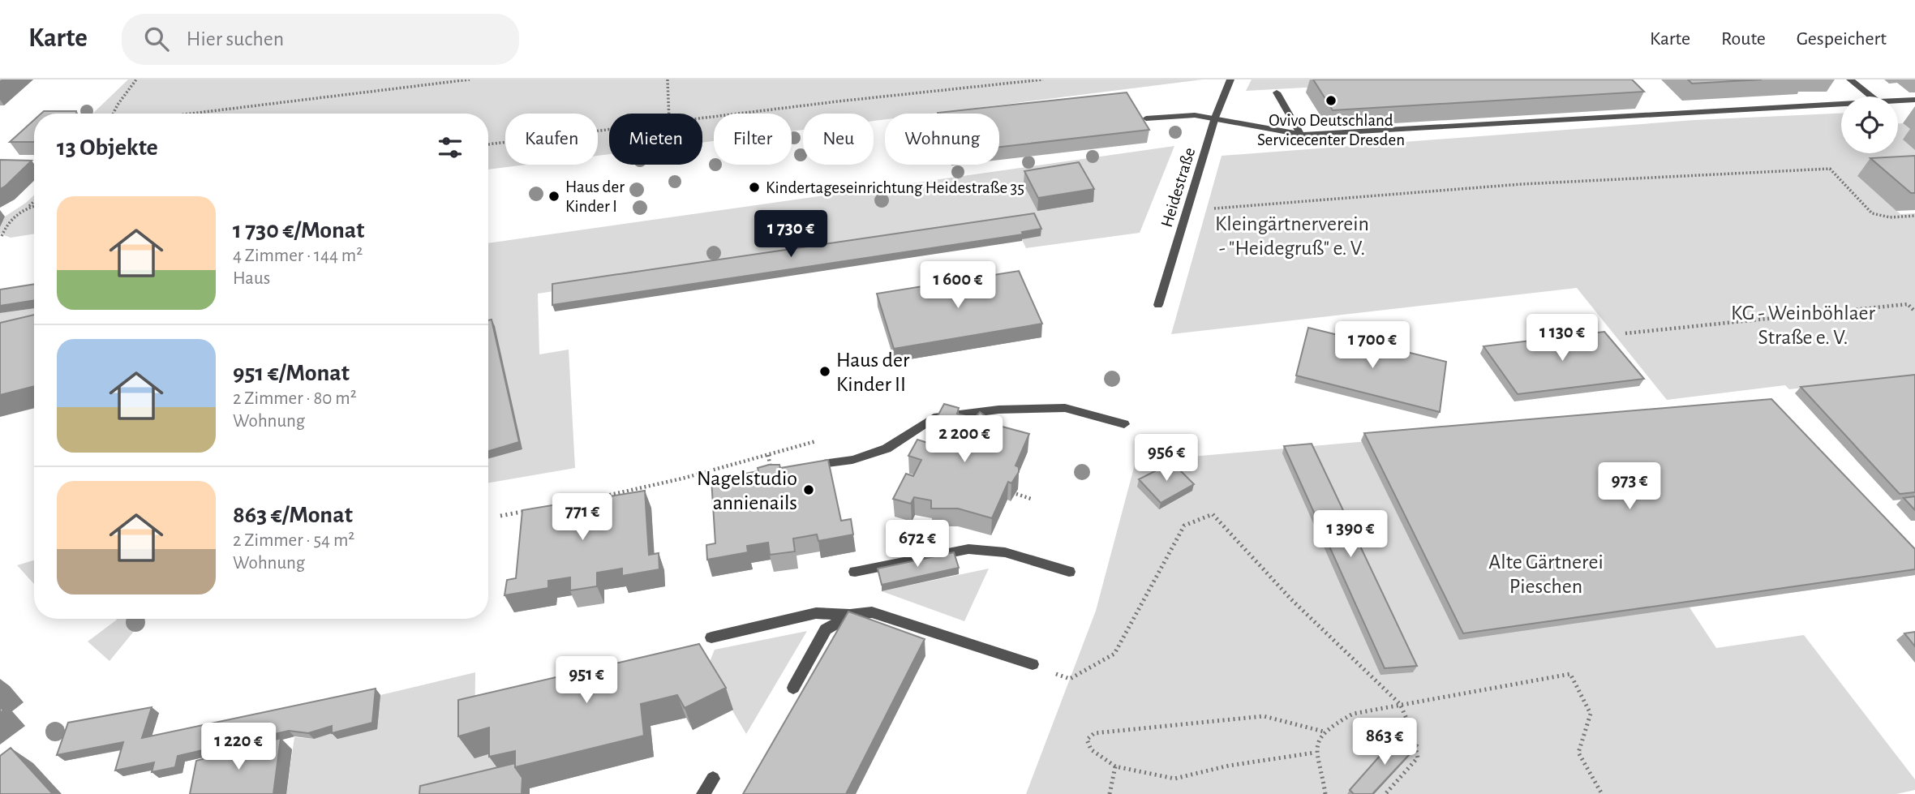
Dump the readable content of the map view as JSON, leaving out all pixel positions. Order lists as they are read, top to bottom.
{
  "streets": {
    "street": ["Heidestraße"]
  },
  "parks": ["Kleingärtnerverein - \"Heidegruß\" e. V.", "KG - Weinböhlaer Straße e. V.", "Alte Gärtnerei Pieschen"],
  "places": [
    "Ovivo Deutschland Servicecenter Dresden",
    "Kindertageseinrichtung Heidestraße 35",
    "Haus der Kinder I",
    "Haus der Kinder II",
    "Nagelstudio annienails"
  ],
  "page": {
    "header": "Karte",
    "search": "Hier suchen",
    "nav": ["Karte", "Route", "Gespeichert"],
    "chip": [
      "Kaufen",
      "Mieten",
      "Filter",
      "Neu",
      "Wohnung"
    ],
    "heading": "13 Objekte",
    "list": [
      {
        "name": "1 730 €/Monat",
        "note": "4 Zimmer · 144 m² · Haus"
      },
      {
        "name": "951 €/Monat",
        "note": "2 Zimmer · 80 m² · Wohnung"
      },
      {
        "name": "863 €/Monat",
        "note": "2 Zimmer · 54 m² · Wohnung"
      }
    ],
    "price": [
      "1 730 €",
      "1 600 €",
      "1 130 €",
      "1 700 €",
      "2 200 €",
      "956 €",
      "973 €",
      "771 €",
      "1 390 €",
      "672 €",
      "951 €",
      "863 €",
      "1 220 €"
    ]
  }
}
